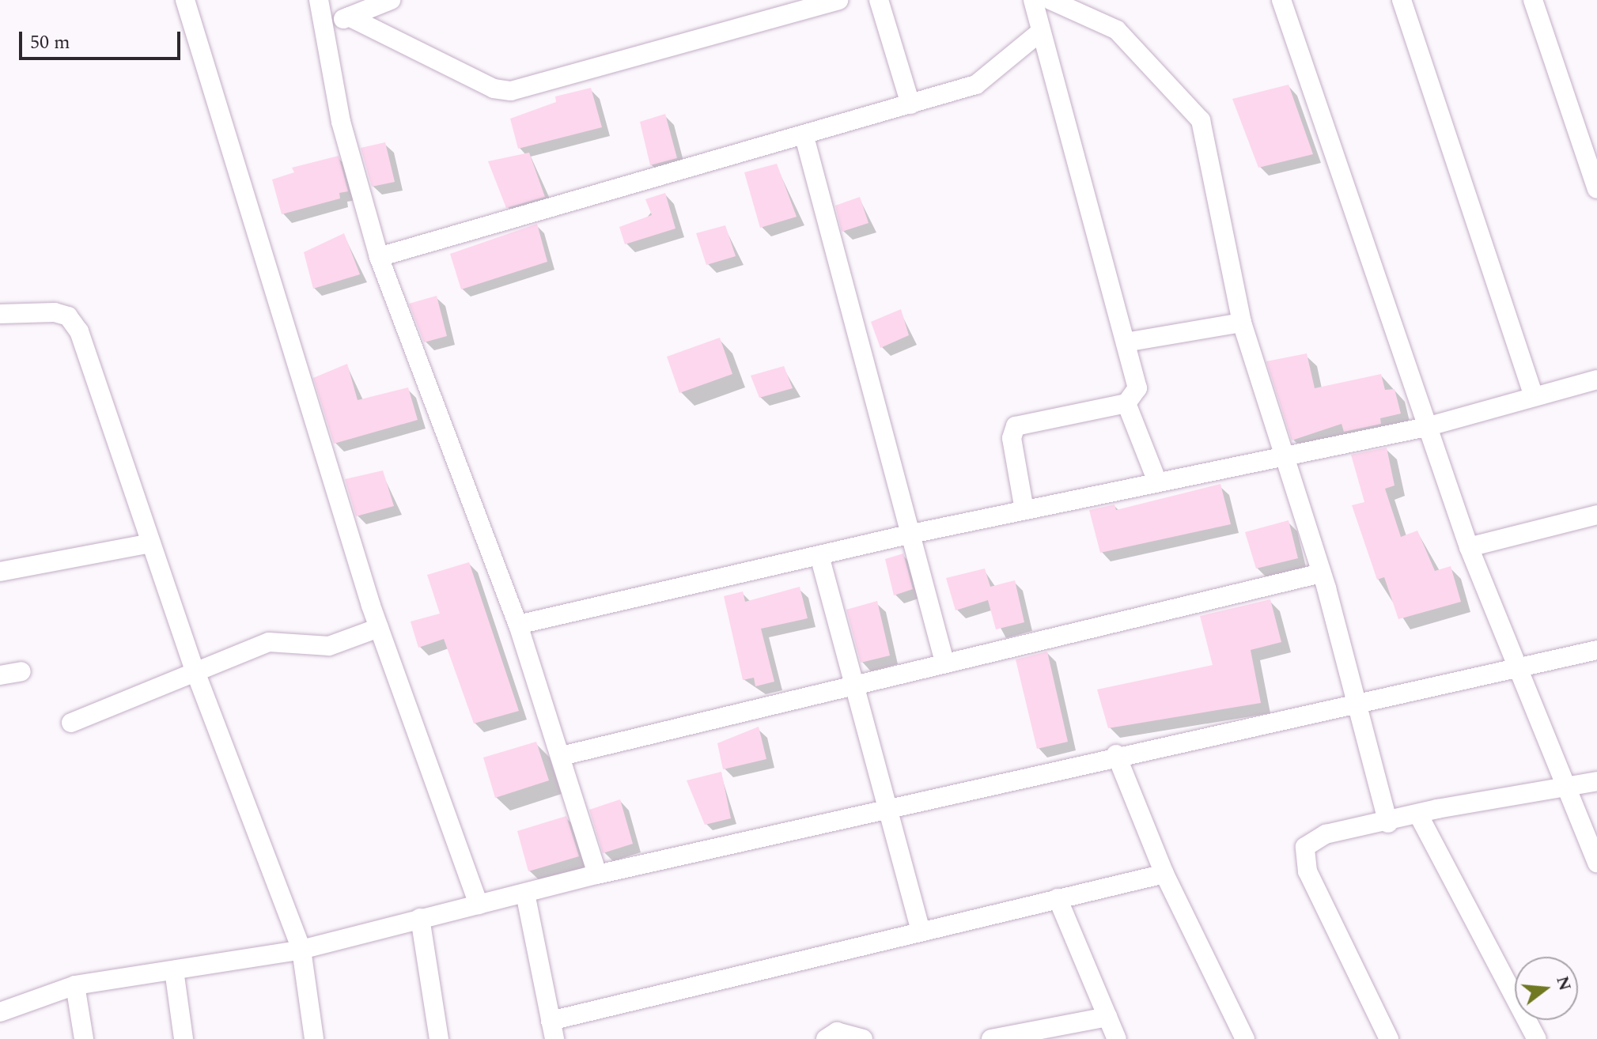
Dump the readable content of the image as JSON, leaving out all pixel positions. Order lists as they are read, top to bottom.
{
  "scale_bar": "50 m",
  "north": "right"
}
